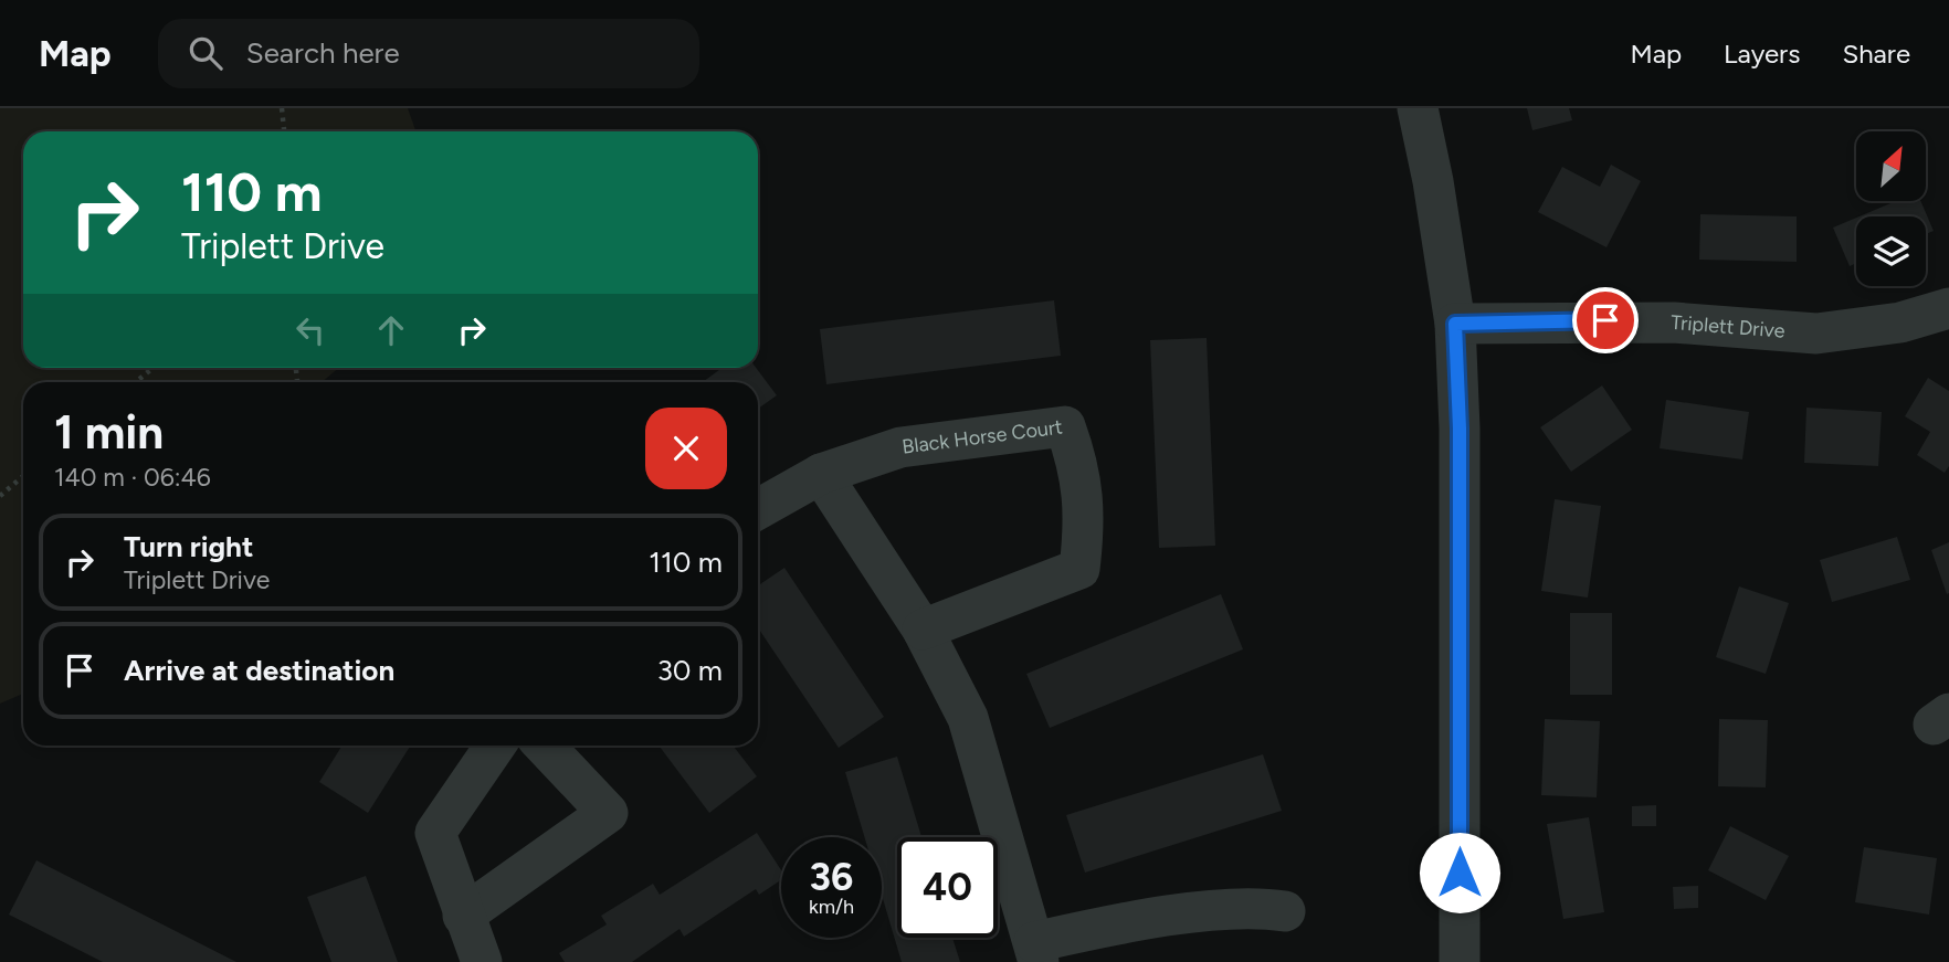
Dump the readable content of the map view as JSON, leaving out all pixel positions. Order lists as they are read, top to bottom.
{
  "streets": {
    "street": ["Triplett Drive", "Black Horse Court"]
  },
  "north": "top right",
  "page": {
    "header": "Map",
    "search": "Search here",
    "nav": ["Map", "Layers", "Share"],
    "turn": ["110 m", "Triplett Drive"],
    "heading": ["1 min", "140 m · 06:46"],
    "list": [
      {
        "name": "Turn right",
        "note": "Triplett Drive",
        "value": "110 m"
      },
      {
        "name": "Arrive at destination",
        "value": "30 m"
      }
    ],
    "speed": "36 km/h",
    "limit": "40"
  }
}
